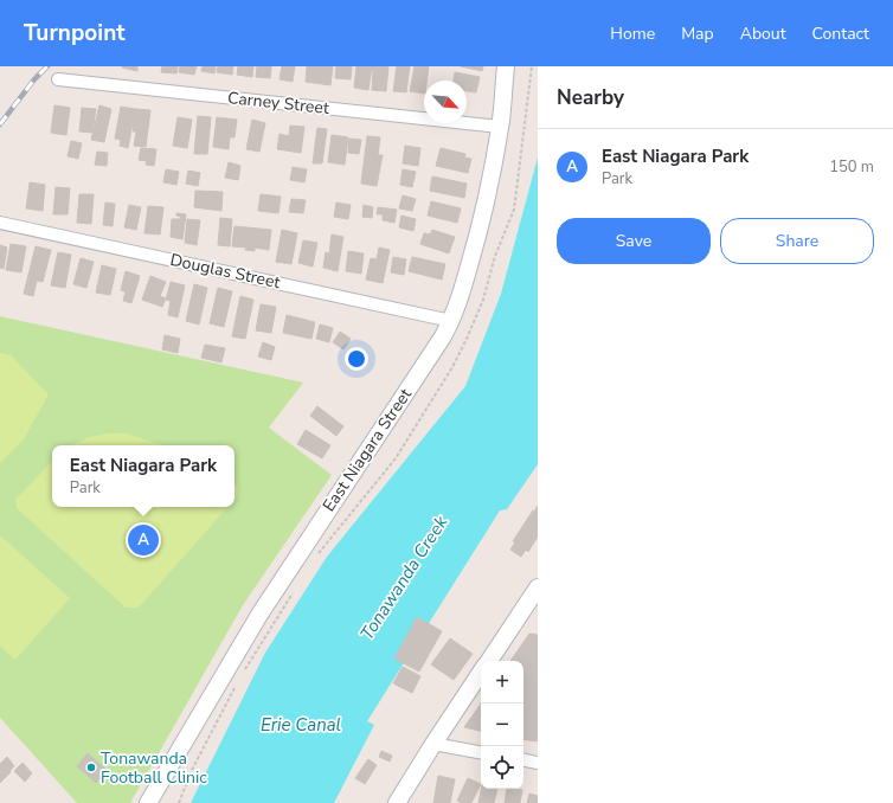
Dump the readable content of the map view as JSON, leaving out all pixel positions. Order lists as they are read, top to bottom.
{
  "streets": {
    "street": ["Carney Street", "Douglas Street", "East Niagara Street"]
  },
  "crossings": [
    ["Carney Street", "East Niagara Street"],
    ["Douglas Street", "East Niagara Street"]
  ],
  "water": ["Tonawanda Creek", "Erie Canal"],
  "places": ["Tonawanda Football Clinic"],
  "north": "bottom right",
  "page": {
    "header": "Turnpoint",
    "nav": [
      "Home",
      "Map",
      "About",
      "Contact"
    ],
    "heading": "Nearby",
    "list": [
      {
        "mark": "A",
        "name": "East Niagara Park",
        "note": "Park",
        "value": "150 m"
      }
    ],
    "buttons": ["Save", "Share"],
    "popup": ["East Niagara Park", "Park"],
    "pins": "A",
    "map_buttons": ["+", "−"]
  }
}
